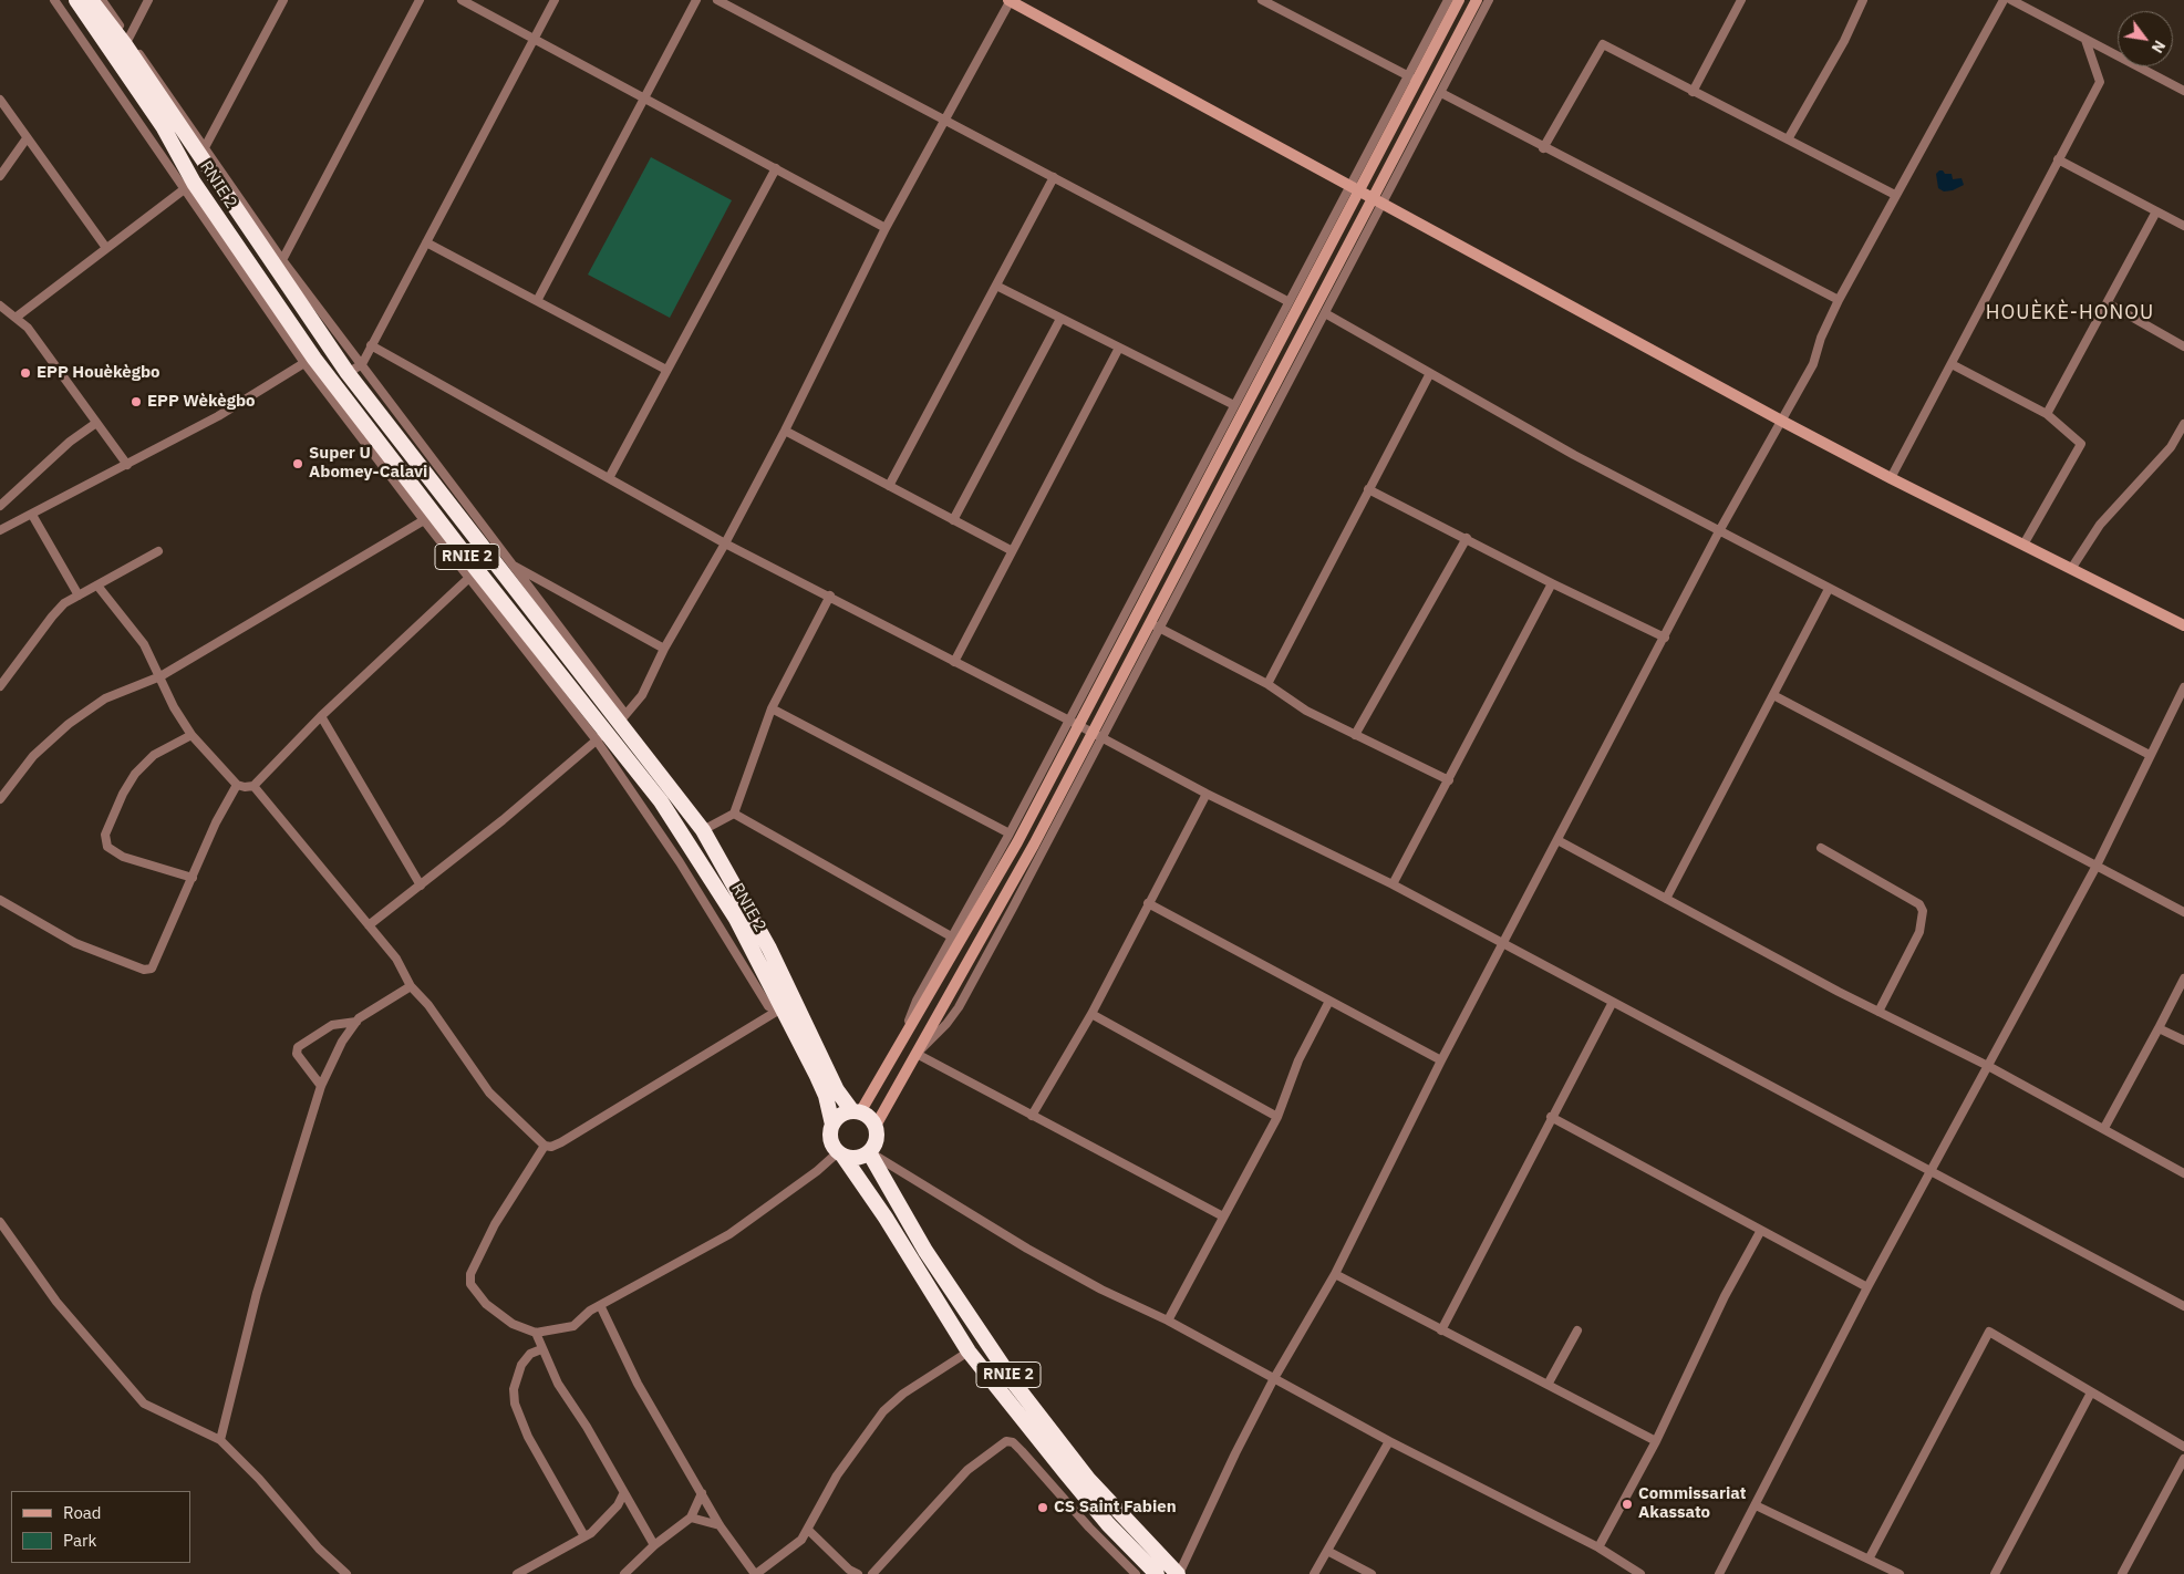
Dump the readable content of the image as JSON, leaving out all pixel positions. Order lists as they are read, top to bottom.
{
  "streets": {
    "highway": ["RNIE 2"]
  },
  "districts": ["HOUÈKÈ-HONOU"],
  "places": [
    "EPP Houèkègbo",
    "EPP Wèkègbo",
    "Super U Abomey-Calavi",
    "Commissariat Akassato",
    "CS Saint Fabien"
  ],
  "legend": ["Road", "Park"],
  "north": "bottom right"
}
